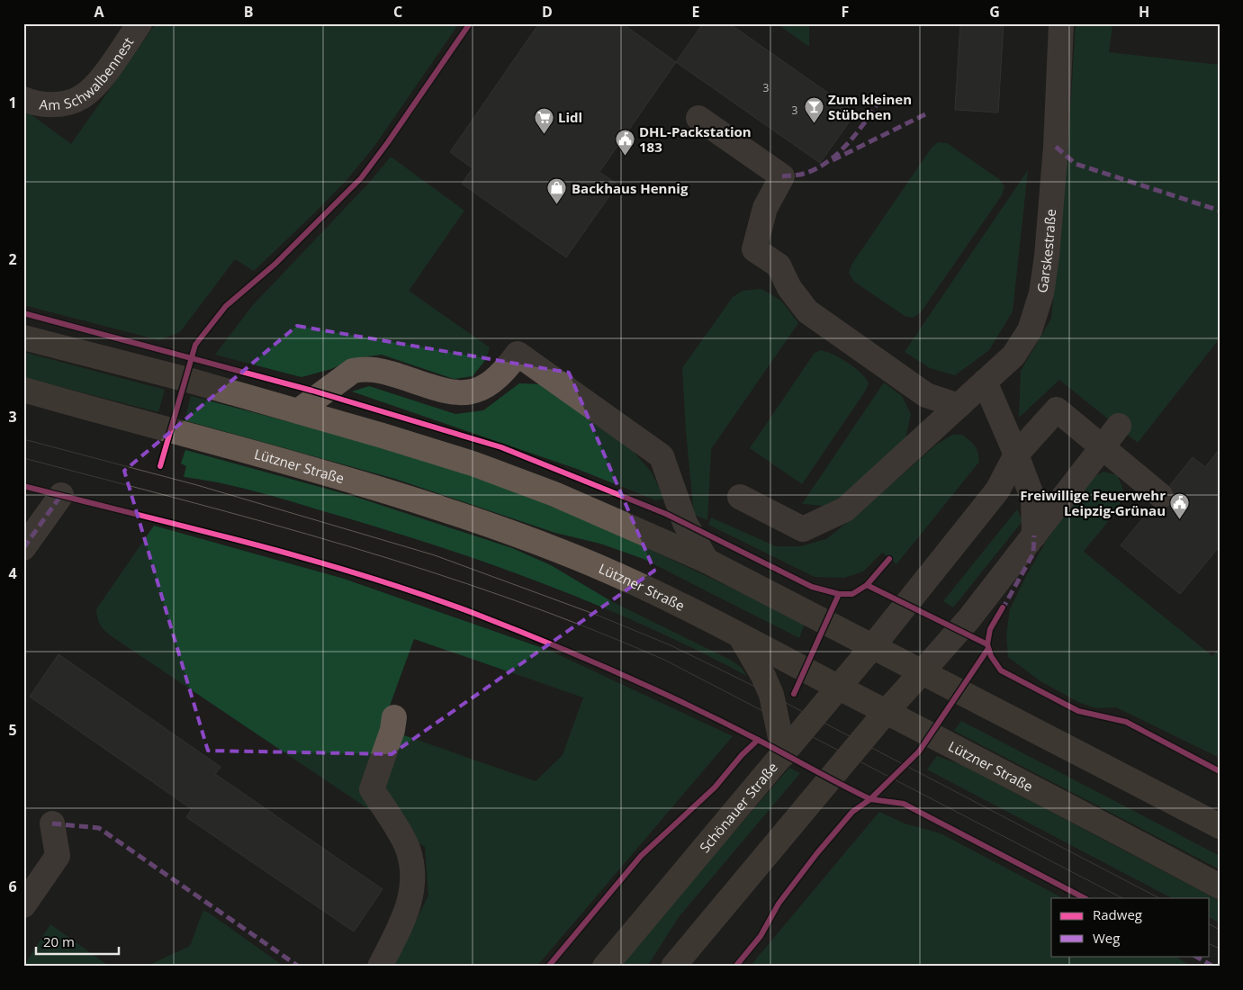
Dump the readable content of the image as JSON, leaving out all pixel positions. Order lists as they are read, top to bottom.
{
  "streets": {
    "main road": ["Lützner Straße", "Schönauer Straße"],
    "street": ["Am Schwalbennest", "Garskestraße"]
  },
  "crossings": [
    ["Lützner Straße", "Schönauer Straße"]
  ],
  "places": {
    "bar": ["Zum kleinen Stübchen"],
    "supermarket": ["Lidl"],
    "public building": ["DHL-Packstation 183", "Freiwillige Feuerwehr Leipzig-Grünau"],
    "shop": ["Backhaus Hennig"]
  },
  "house_numbers": ["3", "3"],
  "legend": ["Radweg", "Weg"],
  "scale_bar": "20 m",
  "grid": {
    "columns": [
      "A",
      "B",
      "C",
      "D",
      "E",
      "F",
      "G",
      "H"
    ],
    "rows": [
      "1",
      "2",
      "3",
      "4",
      "5",
      "6"
    ]
  }
}
